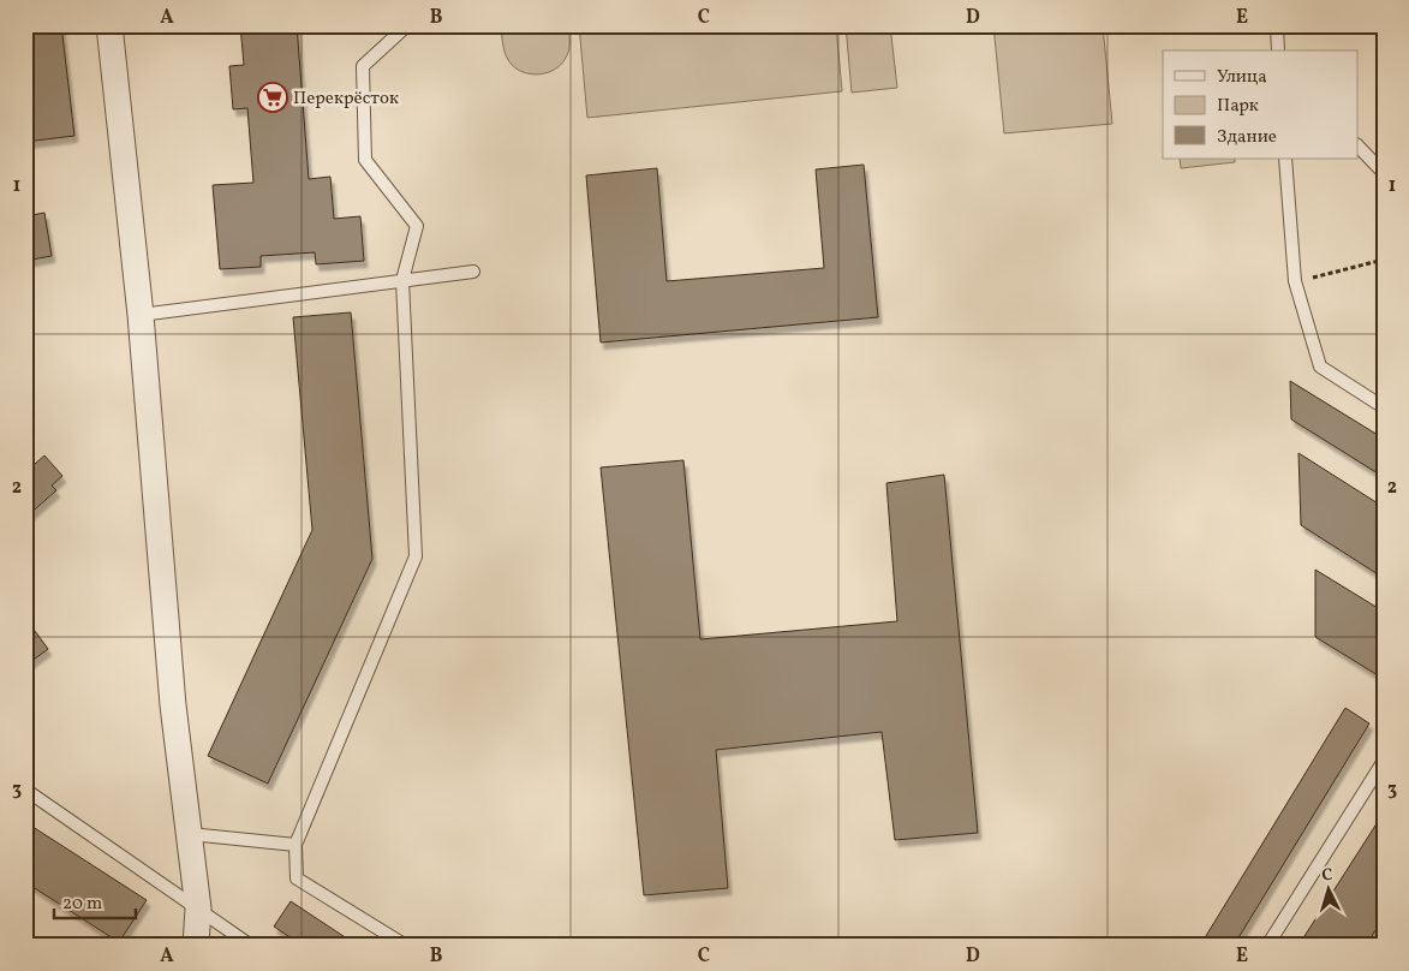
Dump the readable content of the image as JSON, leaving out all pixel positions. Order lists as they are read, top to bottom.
{
  "places": {
    "supermarket": ["Перекрёсток"]
  },
  "legend": ["Улица", "Парк", "Здание"],
  "scale_bar": "20 m",
  "north": "top",
  "grid": {
    "columns": [
      "A",
      "B",
      "C",
      "D",
      "E"
    ],
    "rows": ["1", "2", "3"]
  }
}
